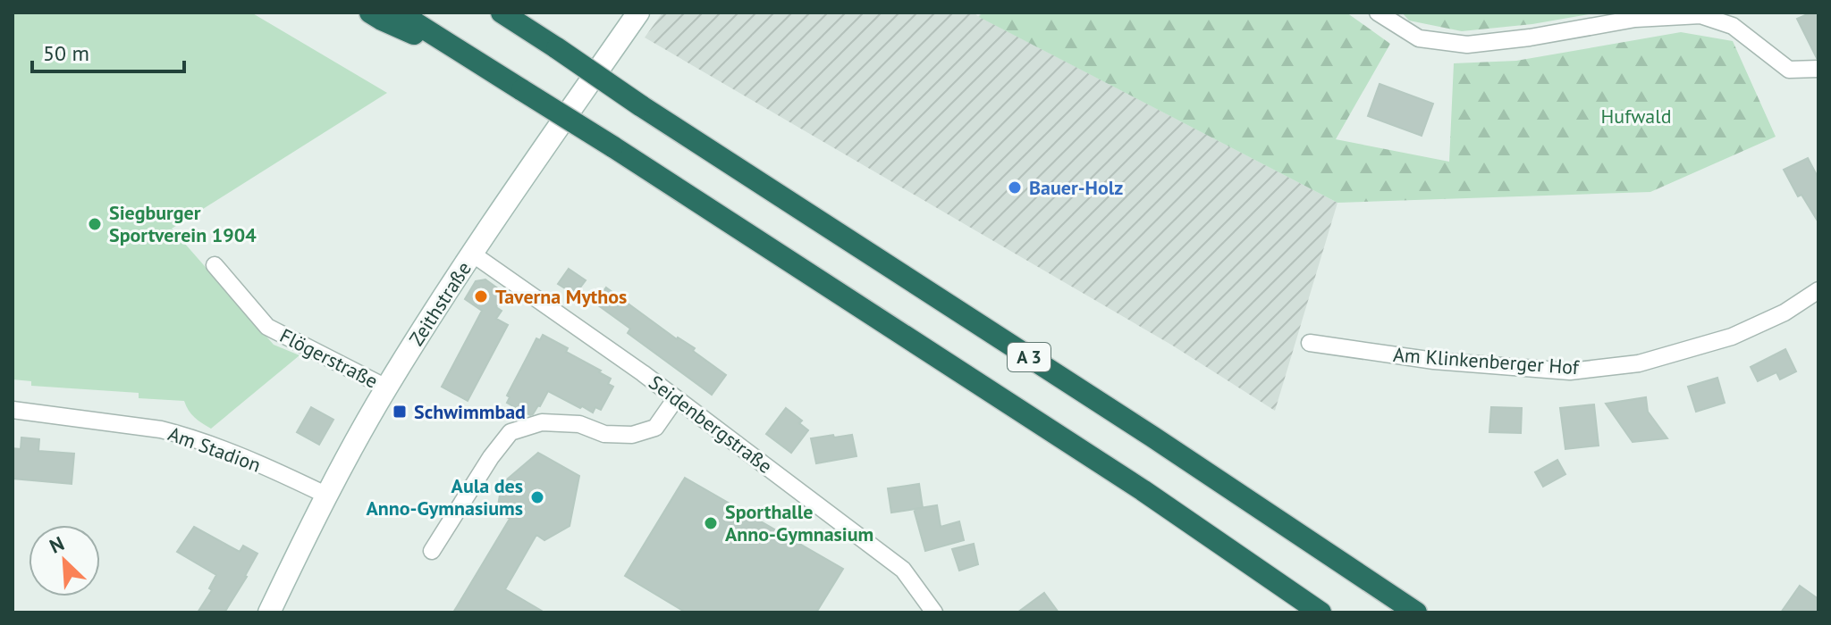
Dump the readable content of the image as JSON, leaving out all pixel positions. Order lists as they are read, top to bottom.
{
  "streets": {
    "highway": ["A 3"],
    "street": [
      "Zeithstraße",
      "Flögerstraße",
      "Am Klinkenberger Hof",
      "Seidenbergstraße",
      "Am Stadion"
    ]
  },
  "crossings": [
    ["Zeithstraße", "Flögerstraße"],
    ["Zeithstraße", "Seidenbergstraße"],
    ["Zeithstraße", "Am Stadion"]
  ],
  "parks": ["Hufwald"],
  "places": {
    "other": [
      "Bauer-Holz",
      "Siegburger Sportverein 1904",
      "Taverna Mythos",
      "Aula des Anno-Gymnasiums",
      "Sporthalle Anno-Gymnasium"
    ],
    "transit": ["Schwimmbad"]
  },
  "scale_bar": "50 m",
  "north": "top left"
}
